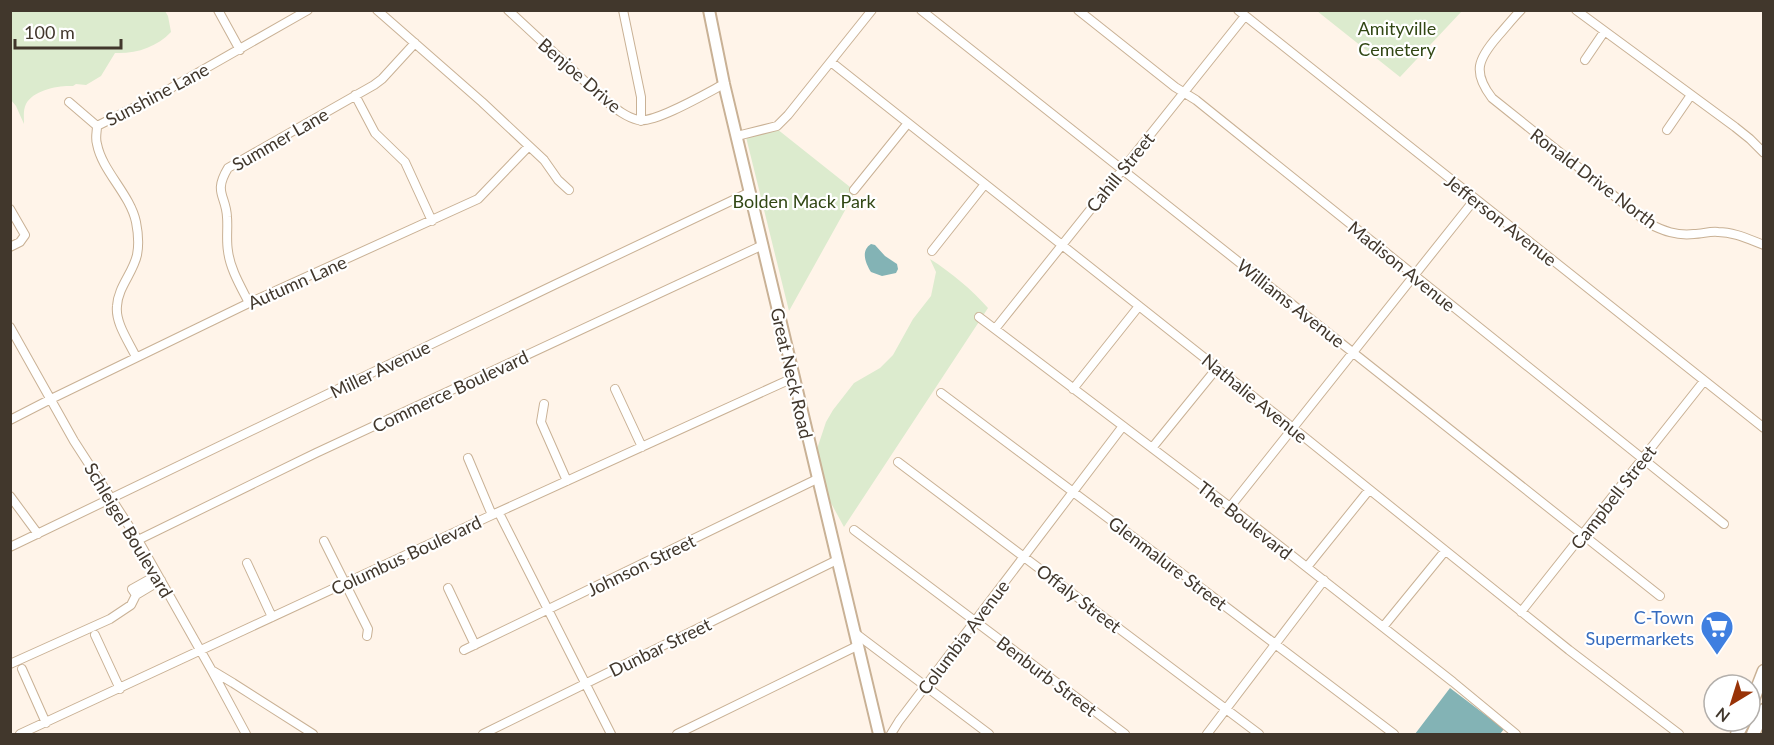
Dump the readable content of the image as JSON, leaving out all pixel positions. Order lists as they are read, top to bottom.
{
  "streets": {
    "main road": ["Great Neck Road"],
    "street": [
      "Benjoe Drive",
      "Sunshine Lane",
      "Summer Lane",
      "Cahill Street",
      "Ronald Drive North",
      "Jefferson Avenue",
      "Madison Avenue",
      "Autumn Lane",
      "Williams Avenue",
      "Miller Avenue",
      "Commerce Boulevard",
      "Nathalie Avenue",
      "Campbell Street",
      "The Boulevard",
      "Schleigel Boulevard",
      "Columbus Boulevard",
      "Glenmalure Street",
      "Johnson Street",
      "Offaly Street",
      "Columbia Avenue",
      "Dunbar Street",
      "Benburb Street"
    ]
  },
  "crossings": [
    ["Benjoe Drive", "Great Neck Road"],
    ["Sunshine Lane", "Autumn Lane"],
    ["Summer Lane", "Autumn Lane"],
    ["Cahill Street", "Jefferson Avenue"],
    ["Cahill Street", "Madison Avenue"],
    ["Cahill Street", "Williams Avenue"],
    ["Cahill Street", "Nathalie Avenue"],
    ["Cahill Street", "The Boulevard"],
    ["Jefferson Avenue", "Campbell Street"],
    ["Madison Avenue", "Campbell Street"],
    ["Autumn Lane", "Schleigel Boulevard"],
    ["Williams Avenue", "Campbell Street"],
    ["Miller Avenue", "Great Neck Road"],
    ["Miller Avenue", "Schleigel Boulevard"],
    ["Great Neck Road", "Commerce Boulevard"],
    ["Great Neck Road", "Columbus Boulevard"],
    ["Great Neck Road", "Johnson Street"],
    ["Great Neck Road", "Dunbar Street"],
    ["Commerce Boulevard", "Schleigel Boulevard"],
    ["Nathalie Avenue", "Campbell Street"],
    ["The Boulevard", "Columbia Avenue"],
    ["Schleigel Boulevard", "Columbus Boulevard"],
    ["Glenmalure Street", "Columbia Avenue"],
    ["Offaly Street", "Columbia Avenue"],
    ["Columbia Avenue", "Benburb Street"]
  ],
  "parks": ["Amityville Cemetery", "Bolden Mack Park"],
  "places": {
    "supermarket": ["C‑Town Supermarkets"]
  },
  "scale_bar": "100 m",
  "north": "bottom left"
}
